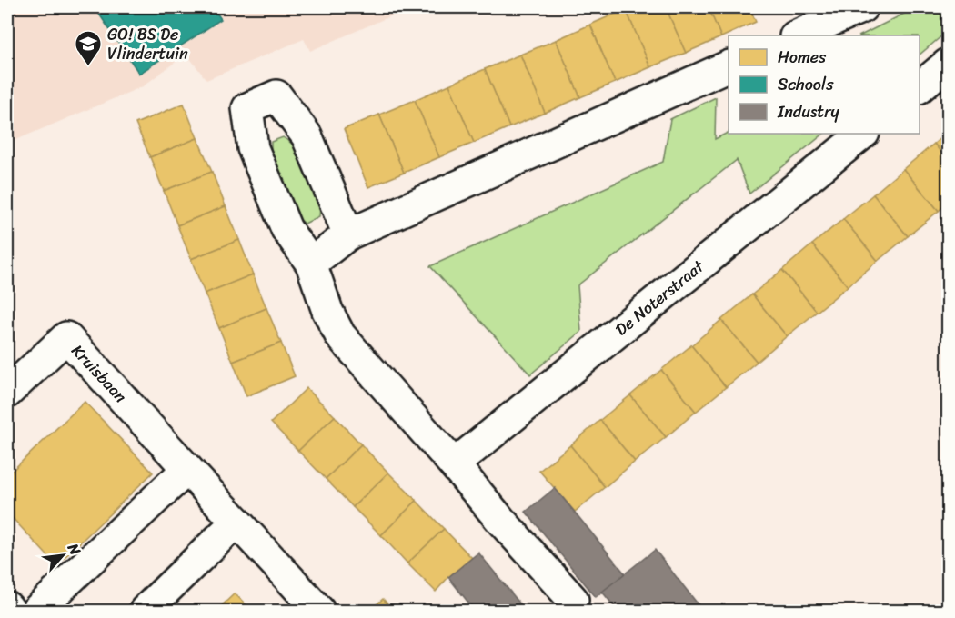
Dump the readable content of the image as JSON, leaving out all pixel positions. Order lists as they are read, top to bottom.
{
  "streets": {
    "street": ["De Noterstraat", "Kruisbaan"]
  },
  "places": {
    "school or university": ["GO! BS De Vlindertuin"]
  },
  "legend": ["Homes", "Schools", "Industry"],
  "north": "top right"
}
